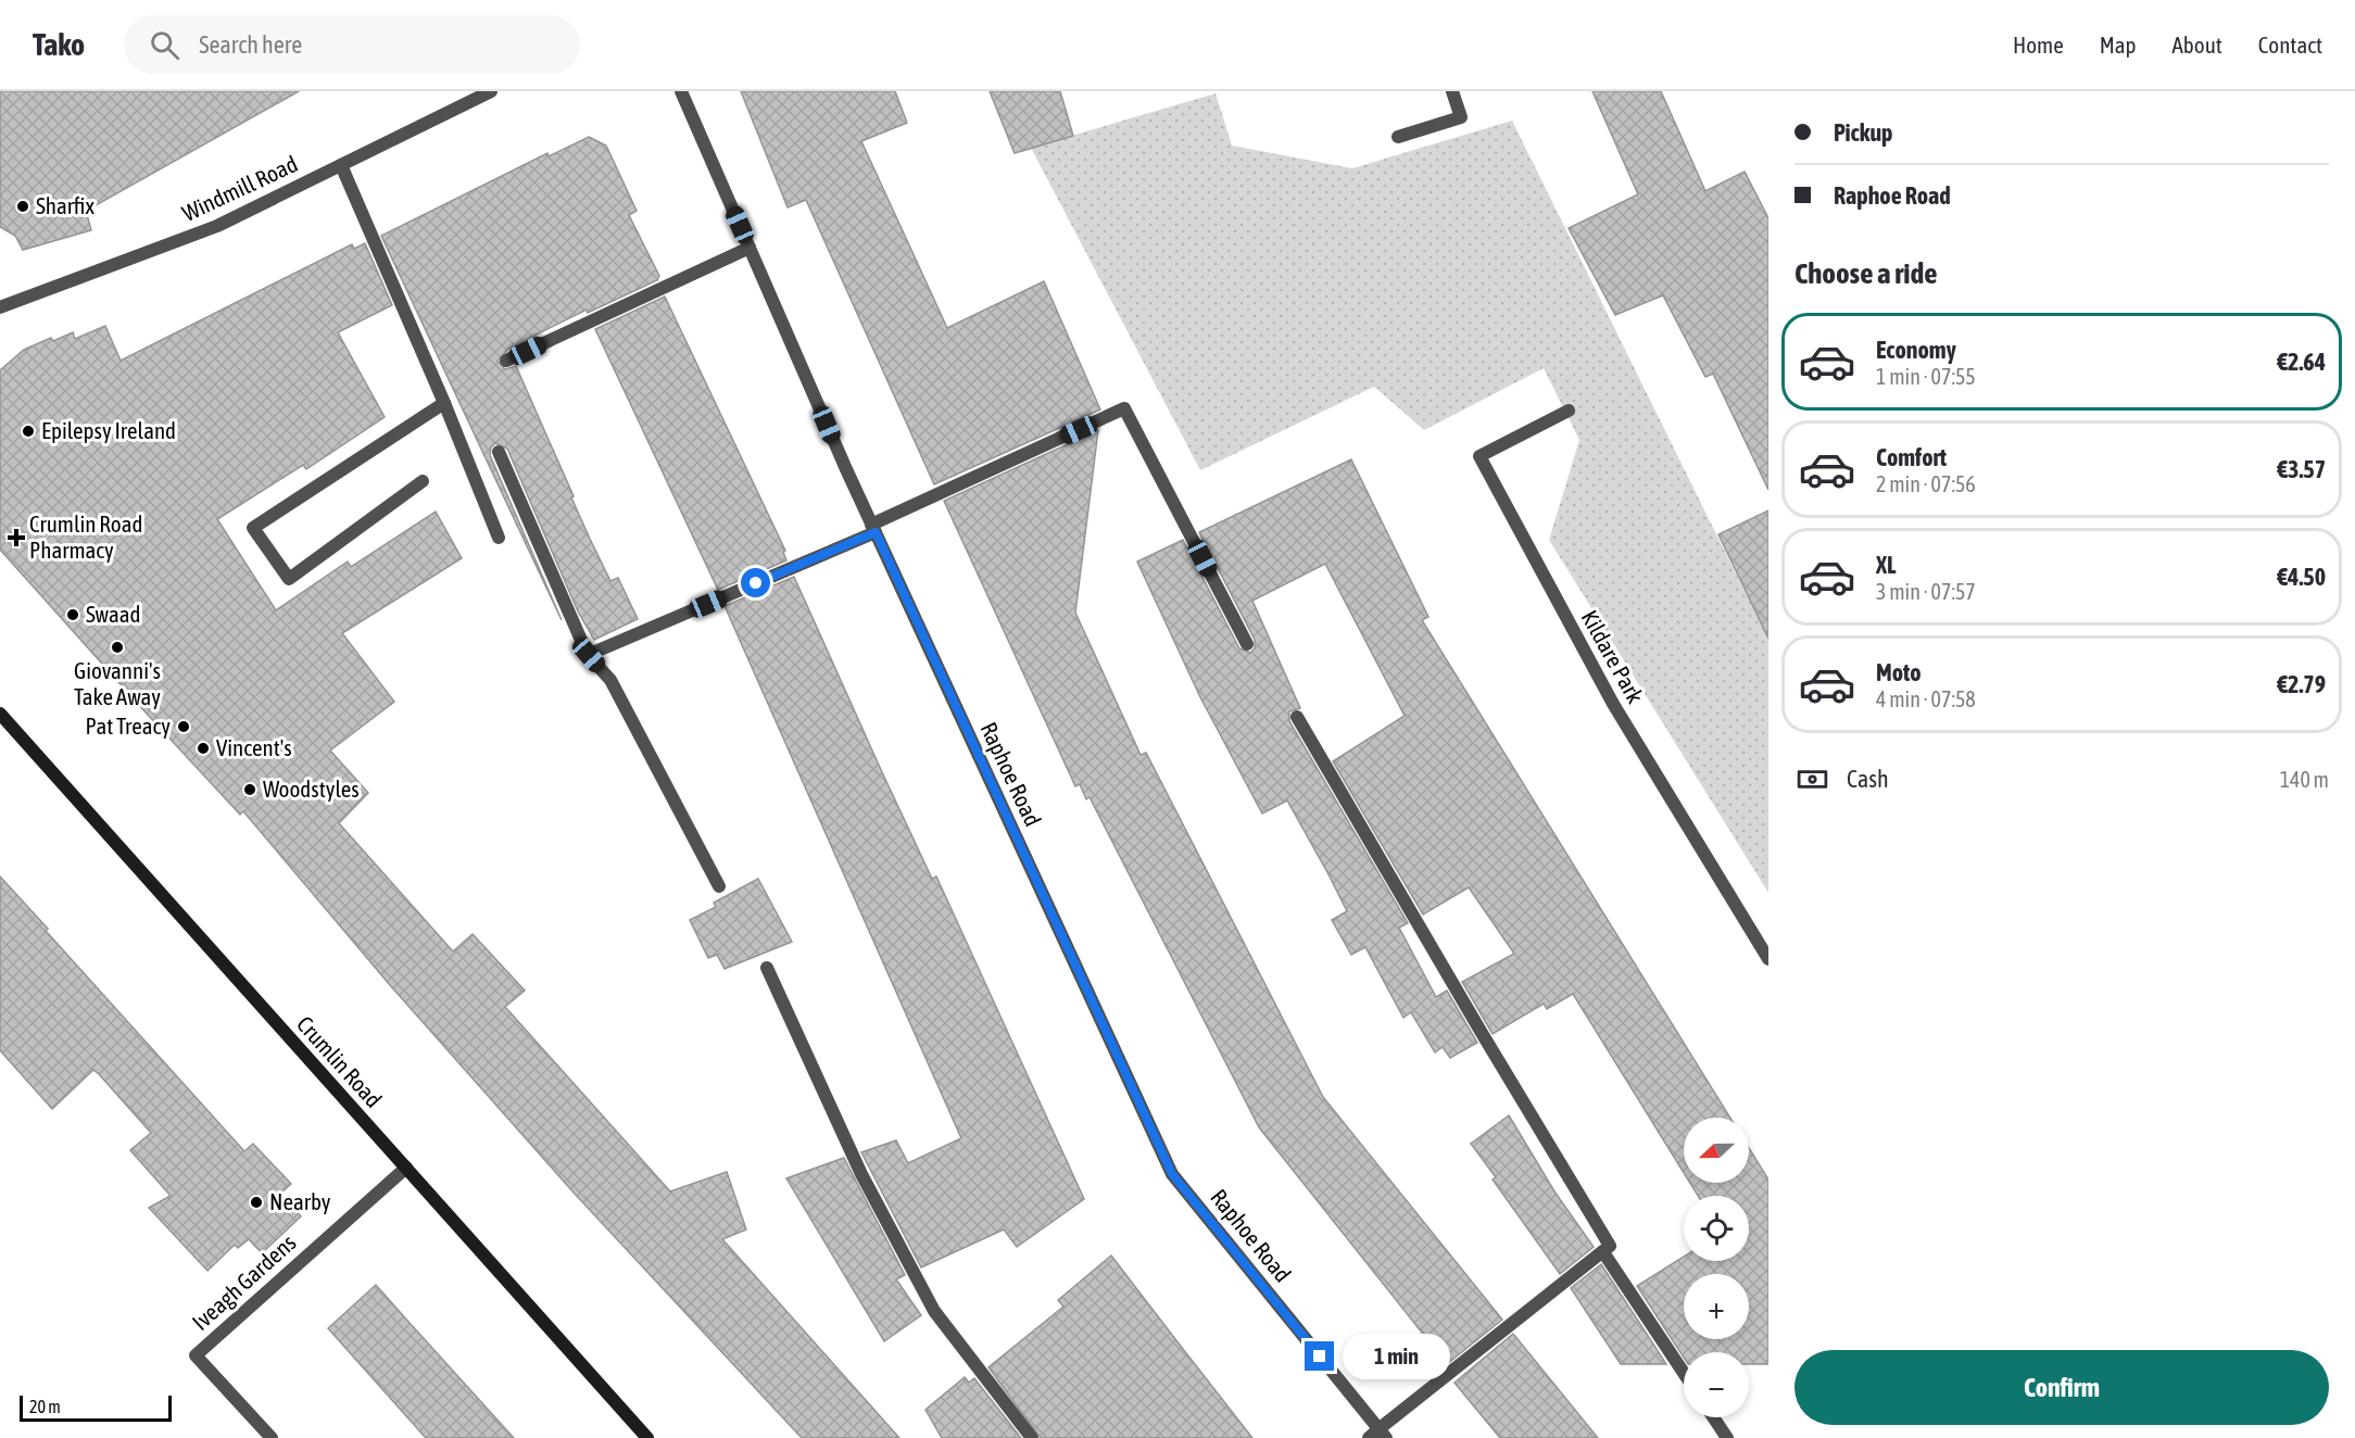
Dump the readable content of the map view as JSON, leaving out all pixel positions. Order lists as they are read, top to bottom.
{
  "streets": {
    "main road": ["Crumlin Road"],
    "street": [
      "Windmill Road",
      "Kildare Park",
      "Raphoe Road",
      "Iveagh Gardens"
    ]
  },
  "crossings": [
    ["Crumlin Road", "Iveagh Gardens"]
  ],
  "places": {
    "other": [
      "Sharfix",
      "Epilepsy Ireland",
      "Swaad",
      "Giovanni's Take Away",
      "Pat Treacy",
      "Vincent's",
      "Woodstyles",
      "Nearby"
    ],
    "health": ["Crumlin Road Pharmacy"]
  },
  "scale_bar": "20 m",
  "north": "left",
  "page": {
    "header": "Tako",
    "search": "Search here",
    "nav": [
      "Home",
      "Map",
      "About",
      "Contact"
    ],
    "banner": ["Pickup", "Raphoe Road"],
    "heading": "Choose a ride",
    "list": [
      {
        "name": "Economy",
        "note": "1 min · 07:55",
        "value": "€2.64"
      },
      {
        "name": "Comfort",
        "note": "2 min · 07:56",
        "value": "€3.57"
      },
      {
        "name": "XL",
        "note": "3 min · 07:57",
        "value": "€4.50"
      },
      {
        "name": "Moto",
        "note": "4 min · 07:58",
        "value": "€2.79"
      }
    ],
    "pay": ["Cash", "140 m"],
    "map_buttons": ["+", "−"],
    "bubble": "1 min",
    "buttons": "Confirm",
    "scale": "20 m"
  }
}
